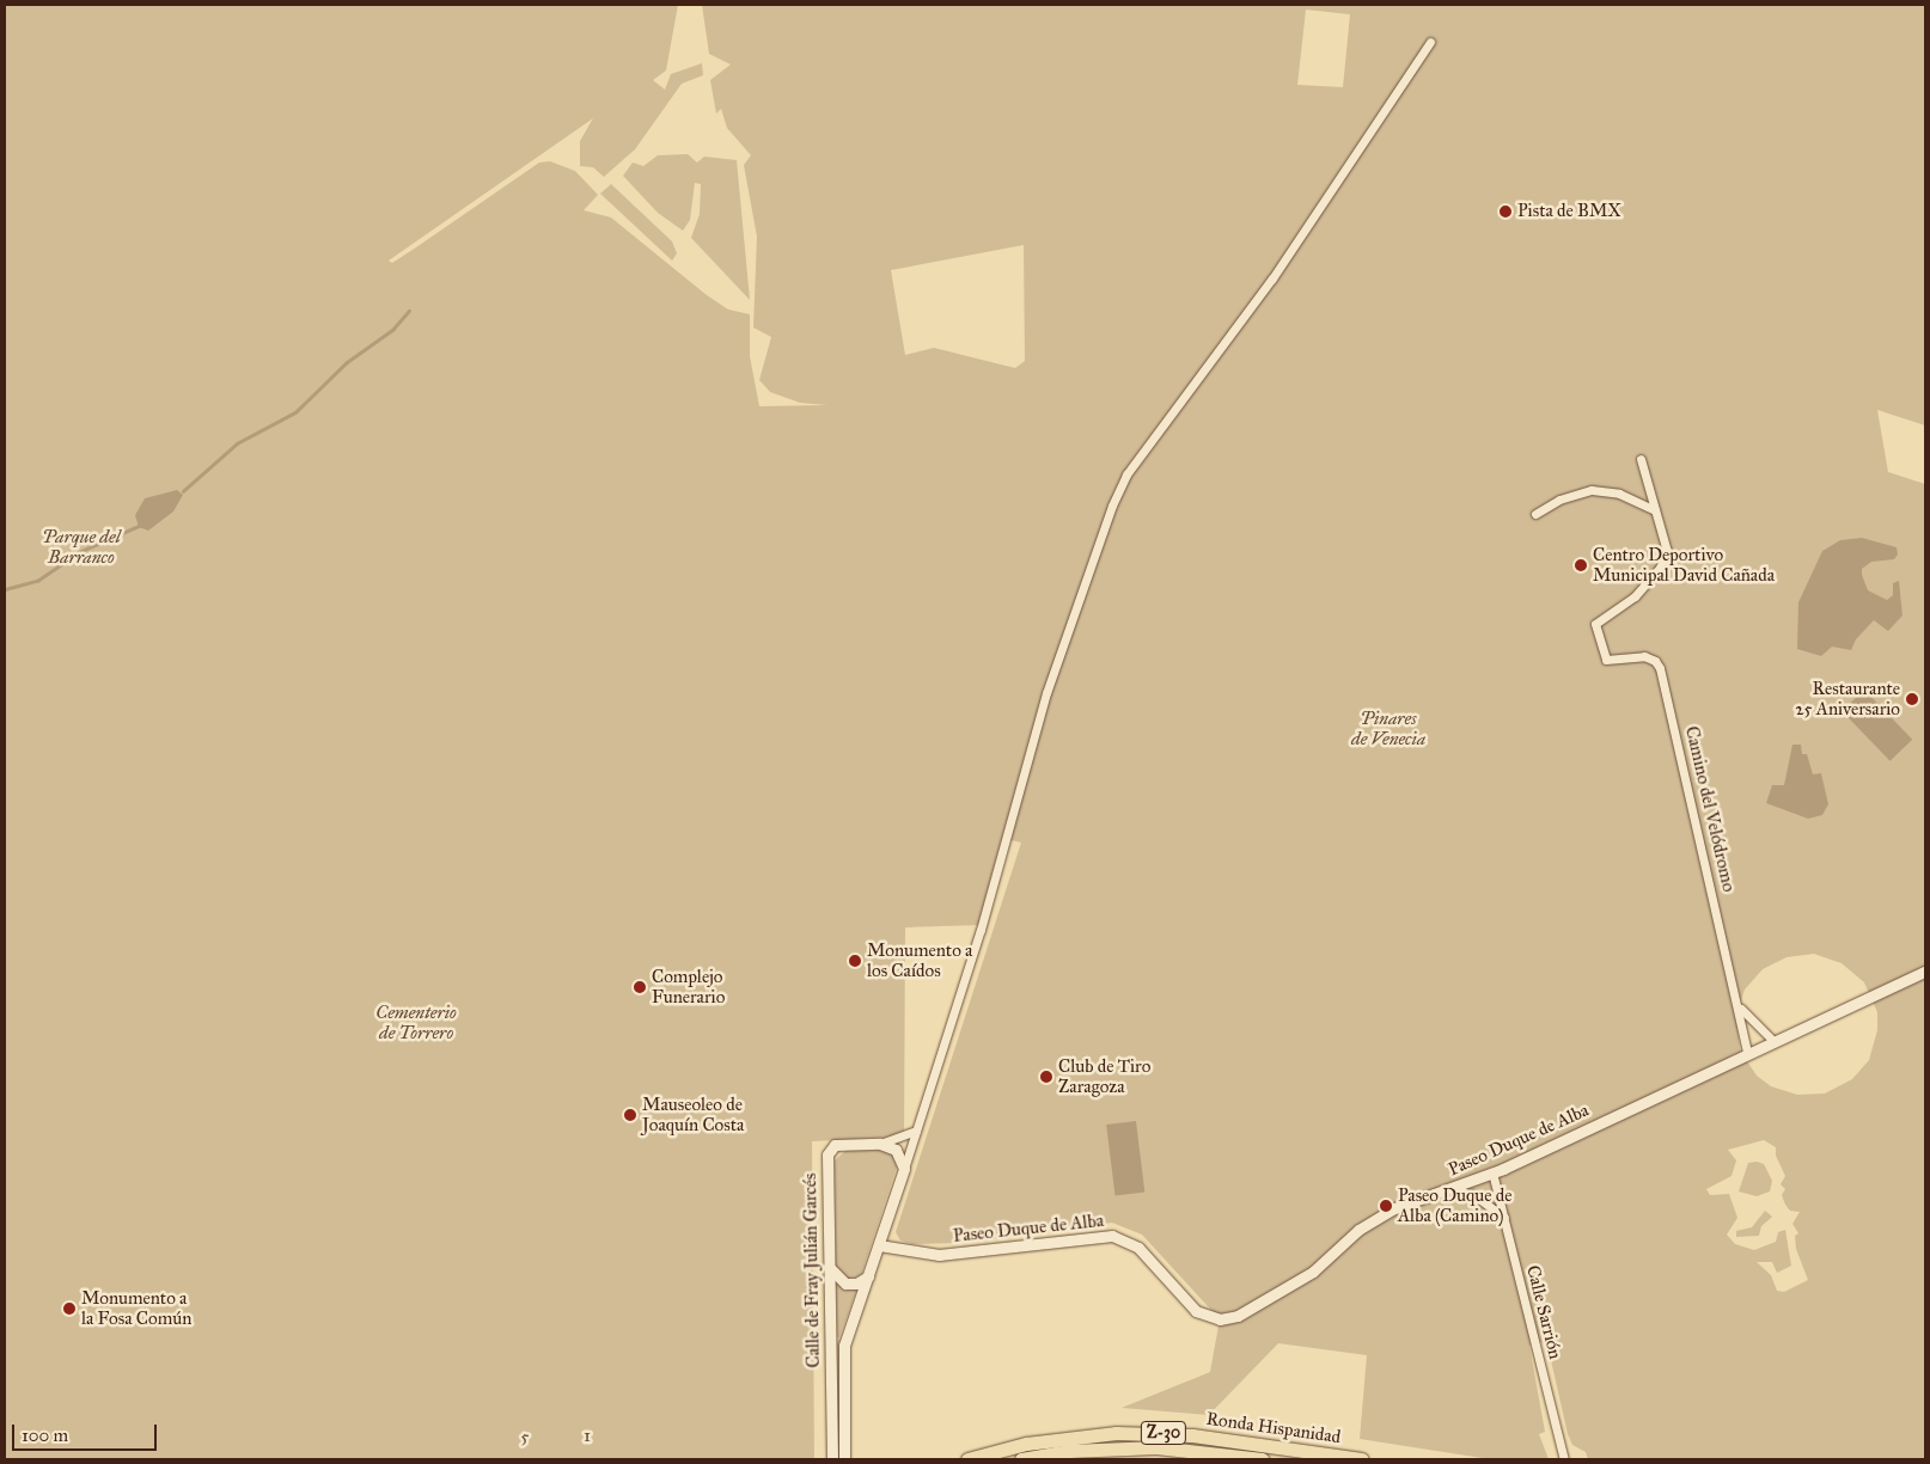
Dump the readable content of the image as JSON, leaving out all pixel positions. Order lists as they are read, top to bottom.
{
  "streets": {
    "highway": ["Ronda Hispanidad", "Z-30"],
    "street": [
      "Camino del Velódromo",
      "Paseo Duque de Alba",
      "Calle de Fray Julián Garcés",
      "Calle Sarrión"
    ]
  },
  "crossings": [
    ["Camino del Velódromo", "Paseo Duque de Alba"],
    ["Paseo Duque de Alba", "Calle de Fray Julián Garcés"],
    ["Paseo Duque de Alba", "Calle Sarrión"]
  ],
  "parks": [
    "Parque del Barranco",
    "Pinares de Venecia",
    "Cementerio de Torrero",
    "1",
    "5"
  ],
  "places": [
    "Pista de BMX",
    "Centro Deportivo Municipal David Cañada",
    "Restaurante 25 Aniversario",
    "Monumento a los Caídos",
    "Complejo Funerario",
    "Club de Tiro Zaragoza",
    "Mauseoleo de Joaquín Costa",
    "Paseo Duque de Alba (Camino)",
    "Monumento a la Fosa Común"
  ],
  "scale_bar": "100 m"
}
